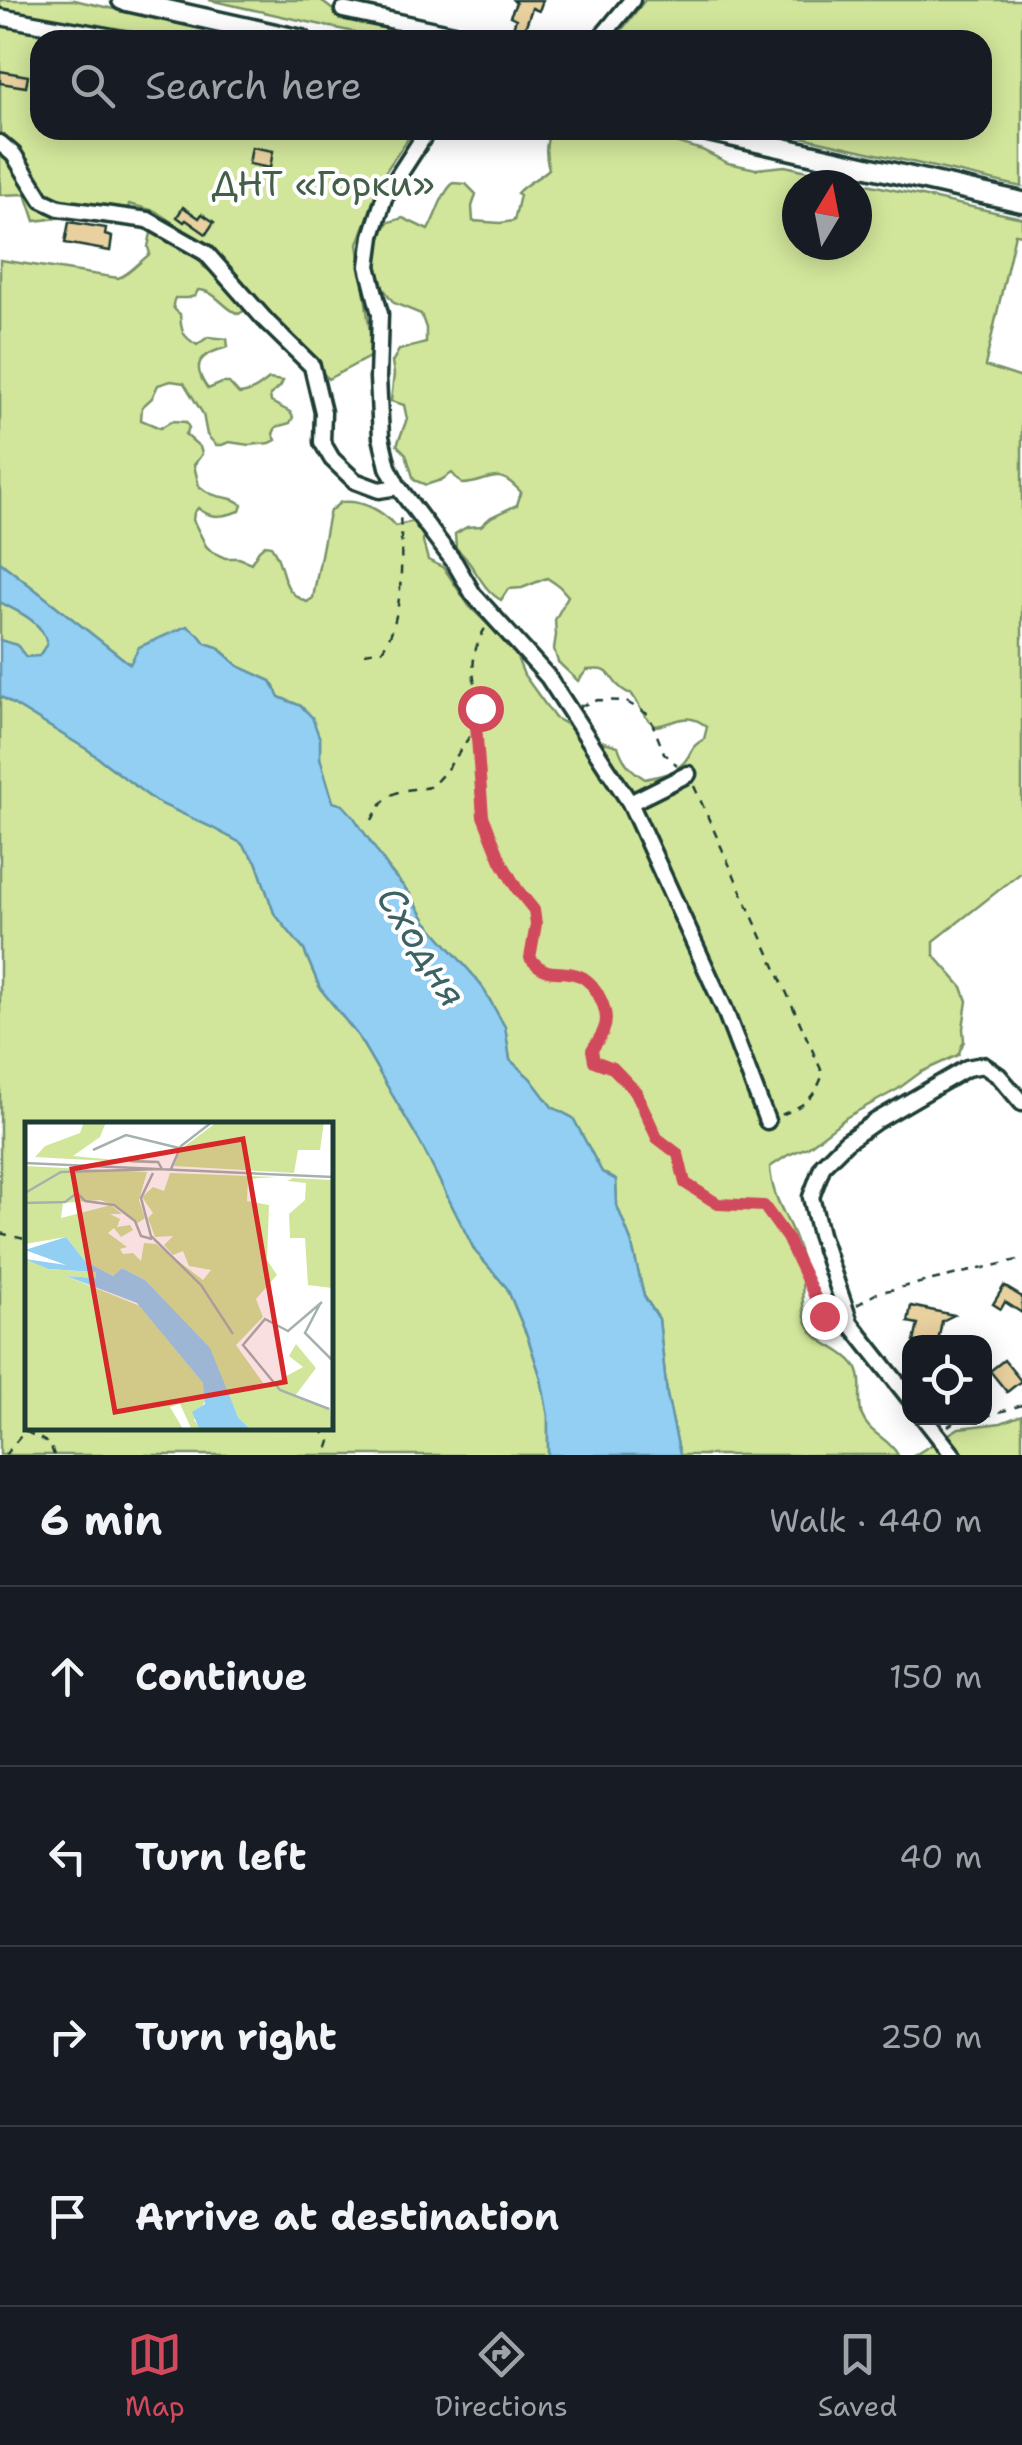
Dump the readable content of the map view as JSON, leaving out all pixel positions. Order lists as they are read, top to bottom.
{
  "water": ["Сходня"],
  "parks": ["ДНТ «Горки»"],
  "north": "top",
  "page": {
    "search": "Search here",
    "heading": ["6 min", "Walk · 440 m"],
    "list": [
      ["Continue", "150 m"],
      ["Turn left", "40 m"],
      ["Turn right", "250 m"],
      "Arrive at destination"
    ],
    "nav": ["Map", "Directions", "Saved"]
  }
}
